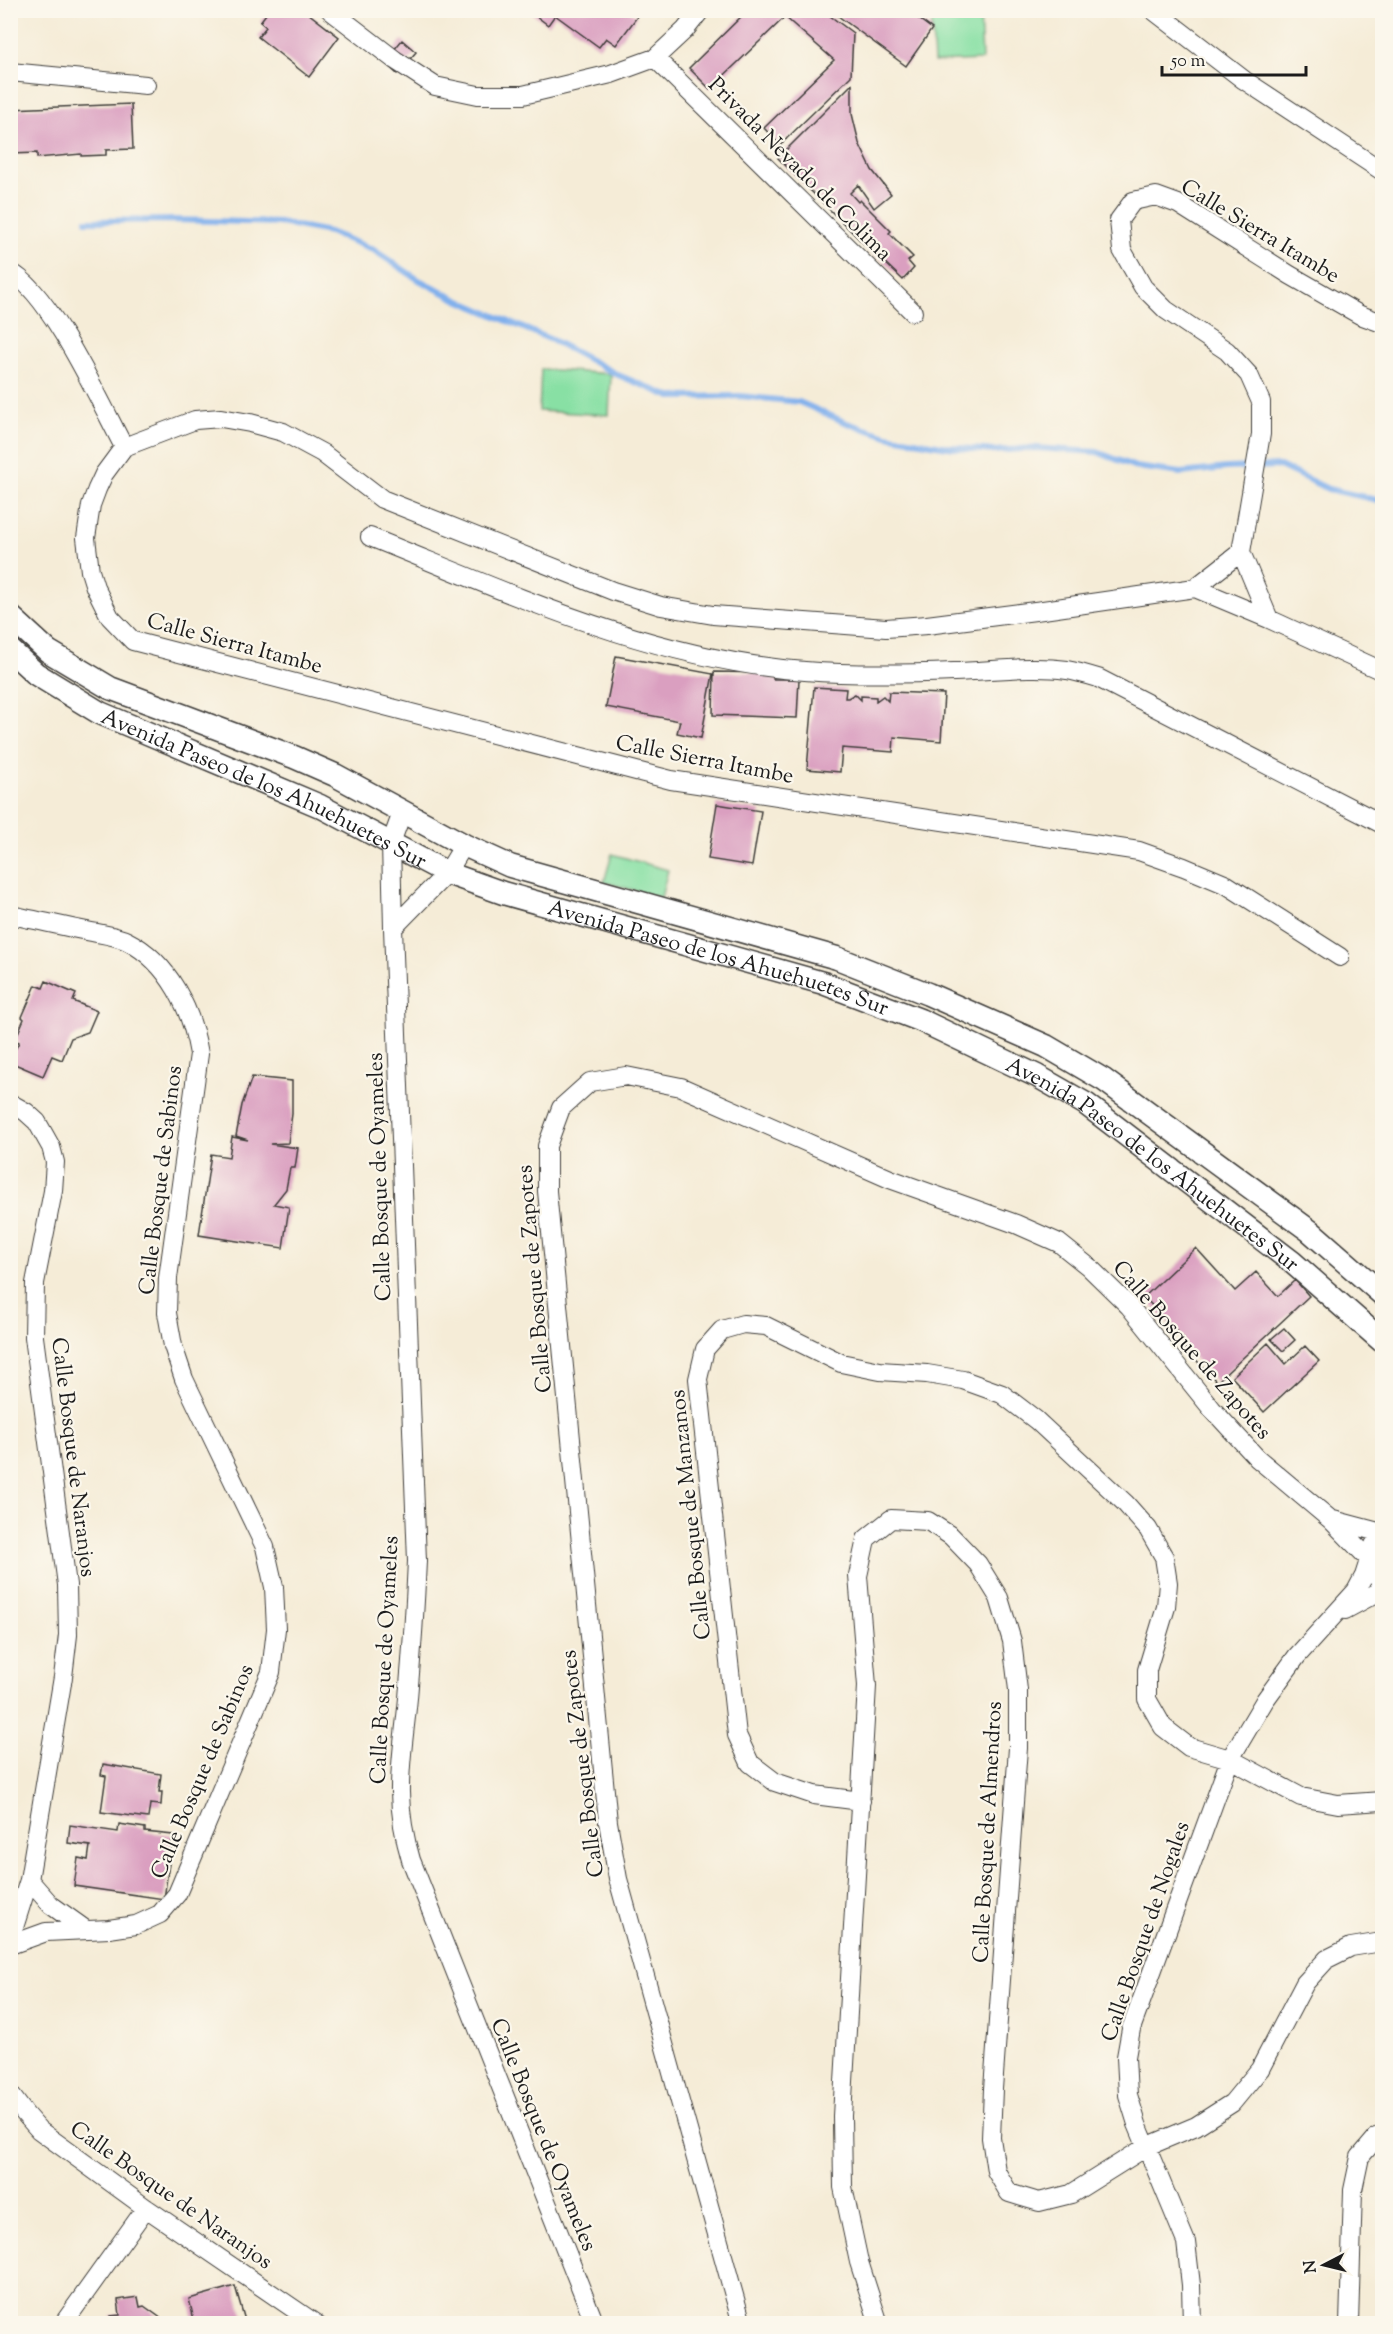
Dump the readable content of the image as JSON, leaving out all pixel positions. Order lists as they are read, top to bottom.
{
  "streets": {
    "street": [
      "Privada Nevado de Colima",
      "Calle Sierra Itambe",
      "Avenida Paseo de los Ahuehuetes Sur",
      "Calle Bosque de Oyameles",
      "Calle Bosque de Sabinos",
      "Calle Bosque de Zapotes",
      "Calle Bosque de Naranjos",
      "Calle Bosque de Manzanos",
      "Calle Bosque de Almendros",
      "Calle Bosque de Nogales"
    ]
  },
  "crossings": [
    ["Avenida Paseo de los Ahuehuetes Sur", "Calle Bosque de Oyameles"],
    ["Calle Bosque de Sabinos", "Calle Bosque de Naranjos"],
    ["Calle Bosque de Zapotes", "Calle Bosque de Nogales"],
    ["Calle Bosque de Manzanos", "Calle Bosque de Almendros"],
    ["Calle Bosque de Manzanos", "Calle Bosque de Nogales"],
    ["Calle Bosque de Almendros", "Calle Bosque de Nogales"]
  ],
  "scale_bar": "50 m",
  "north": "left"
}
